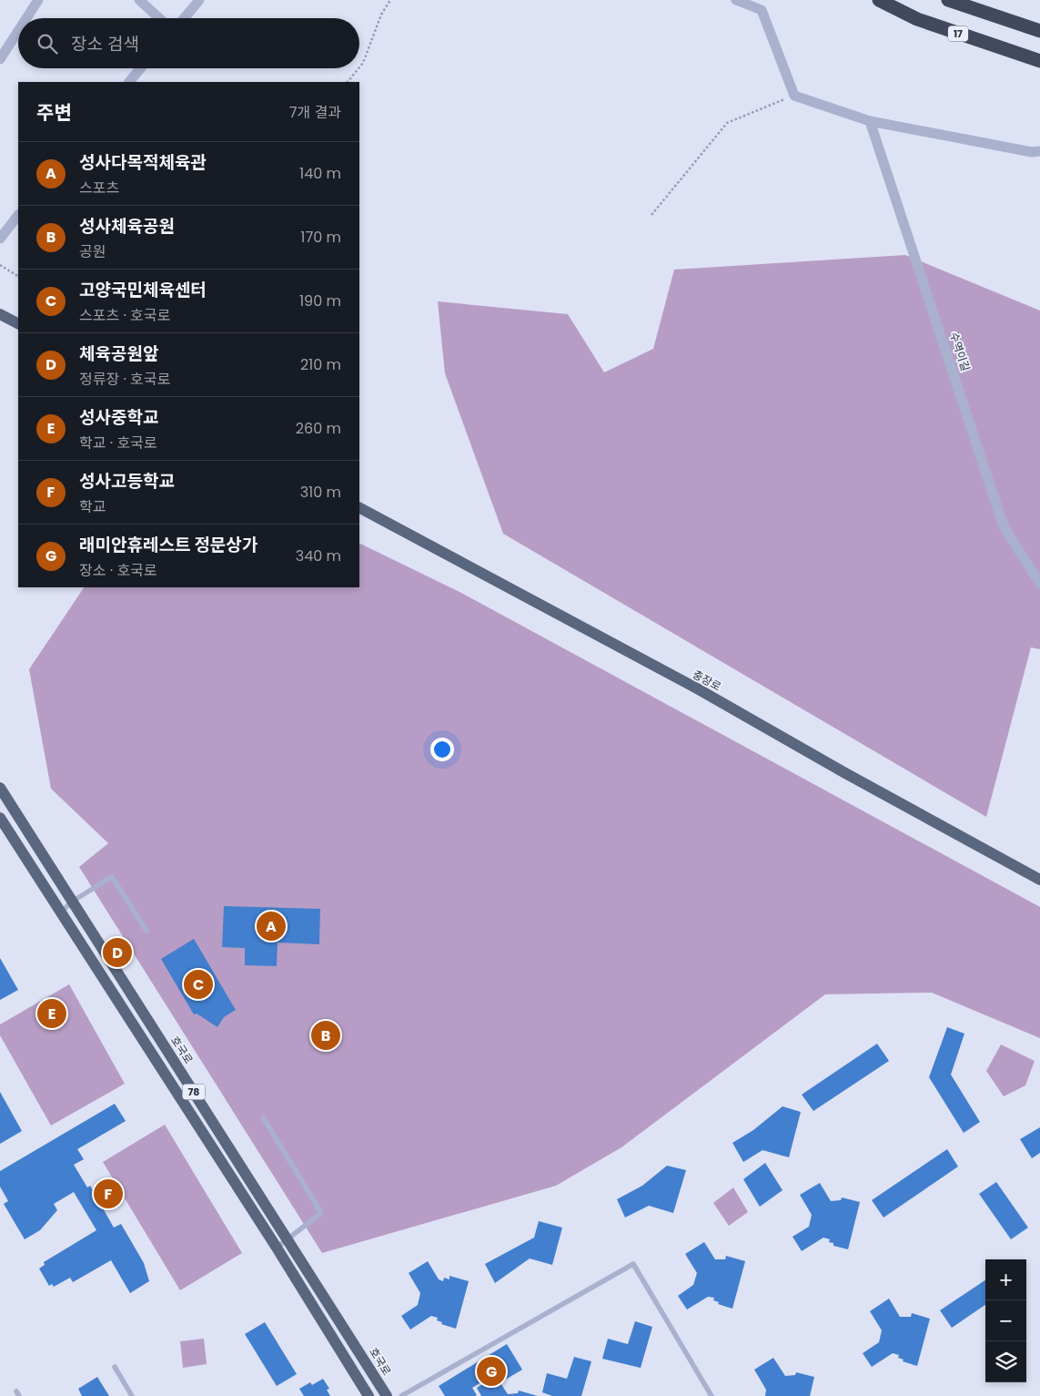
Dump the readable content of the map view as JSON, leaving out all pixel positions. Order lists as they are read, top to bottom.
{
  "streets": {
    "highway": ["17"],
    "main road": ["충장로", "호국로", "78"],
    "street": ["수역이길"]
  },
  "page": {
    "search": "장소 검색",
    "heading": ["주변", "7개 결과"],
    "list": [
      {
        "mark": "A",
        "name": "성사다목적체육관",
        "note": "스포츠",
        "value": "140 m"
      },
      {
        "mark": "B",
        "name": "성사체육공원",
        "note": "공원",
        "value": "170 m"
      },
      {
        "mark": "C",
        "name": "고양국민체육센터",
        "note": "스포츠 · 호국로",
        "value": "190 m"
      },
      {
        "mark": "D",
        "name": "체육공원앞",
        "note": "정류장 · 호국로",
        "value": "210 m"
      },
      {
        "mark": "E",
        "name": "성사중학교",
        "note": "학교 · 호국로",
        "value": "260 m"
      },
      {
        "mark": "F",
        "name": "성사고등학교",
        "note": "학교",
        "value": "310 m"
      },
      {
        "mark": "G",
        "name": "래미안휴레스트 정문상가",
        "note": "장소 · 호국로",
        "value": "340 m"
      }
    ],
    "pins": [
      "A",
      "D",
      "C",
      "E",
      "B",
      "F",
      "G"
    ],
    "map_buttons": ["+", "−"]
  }
}
